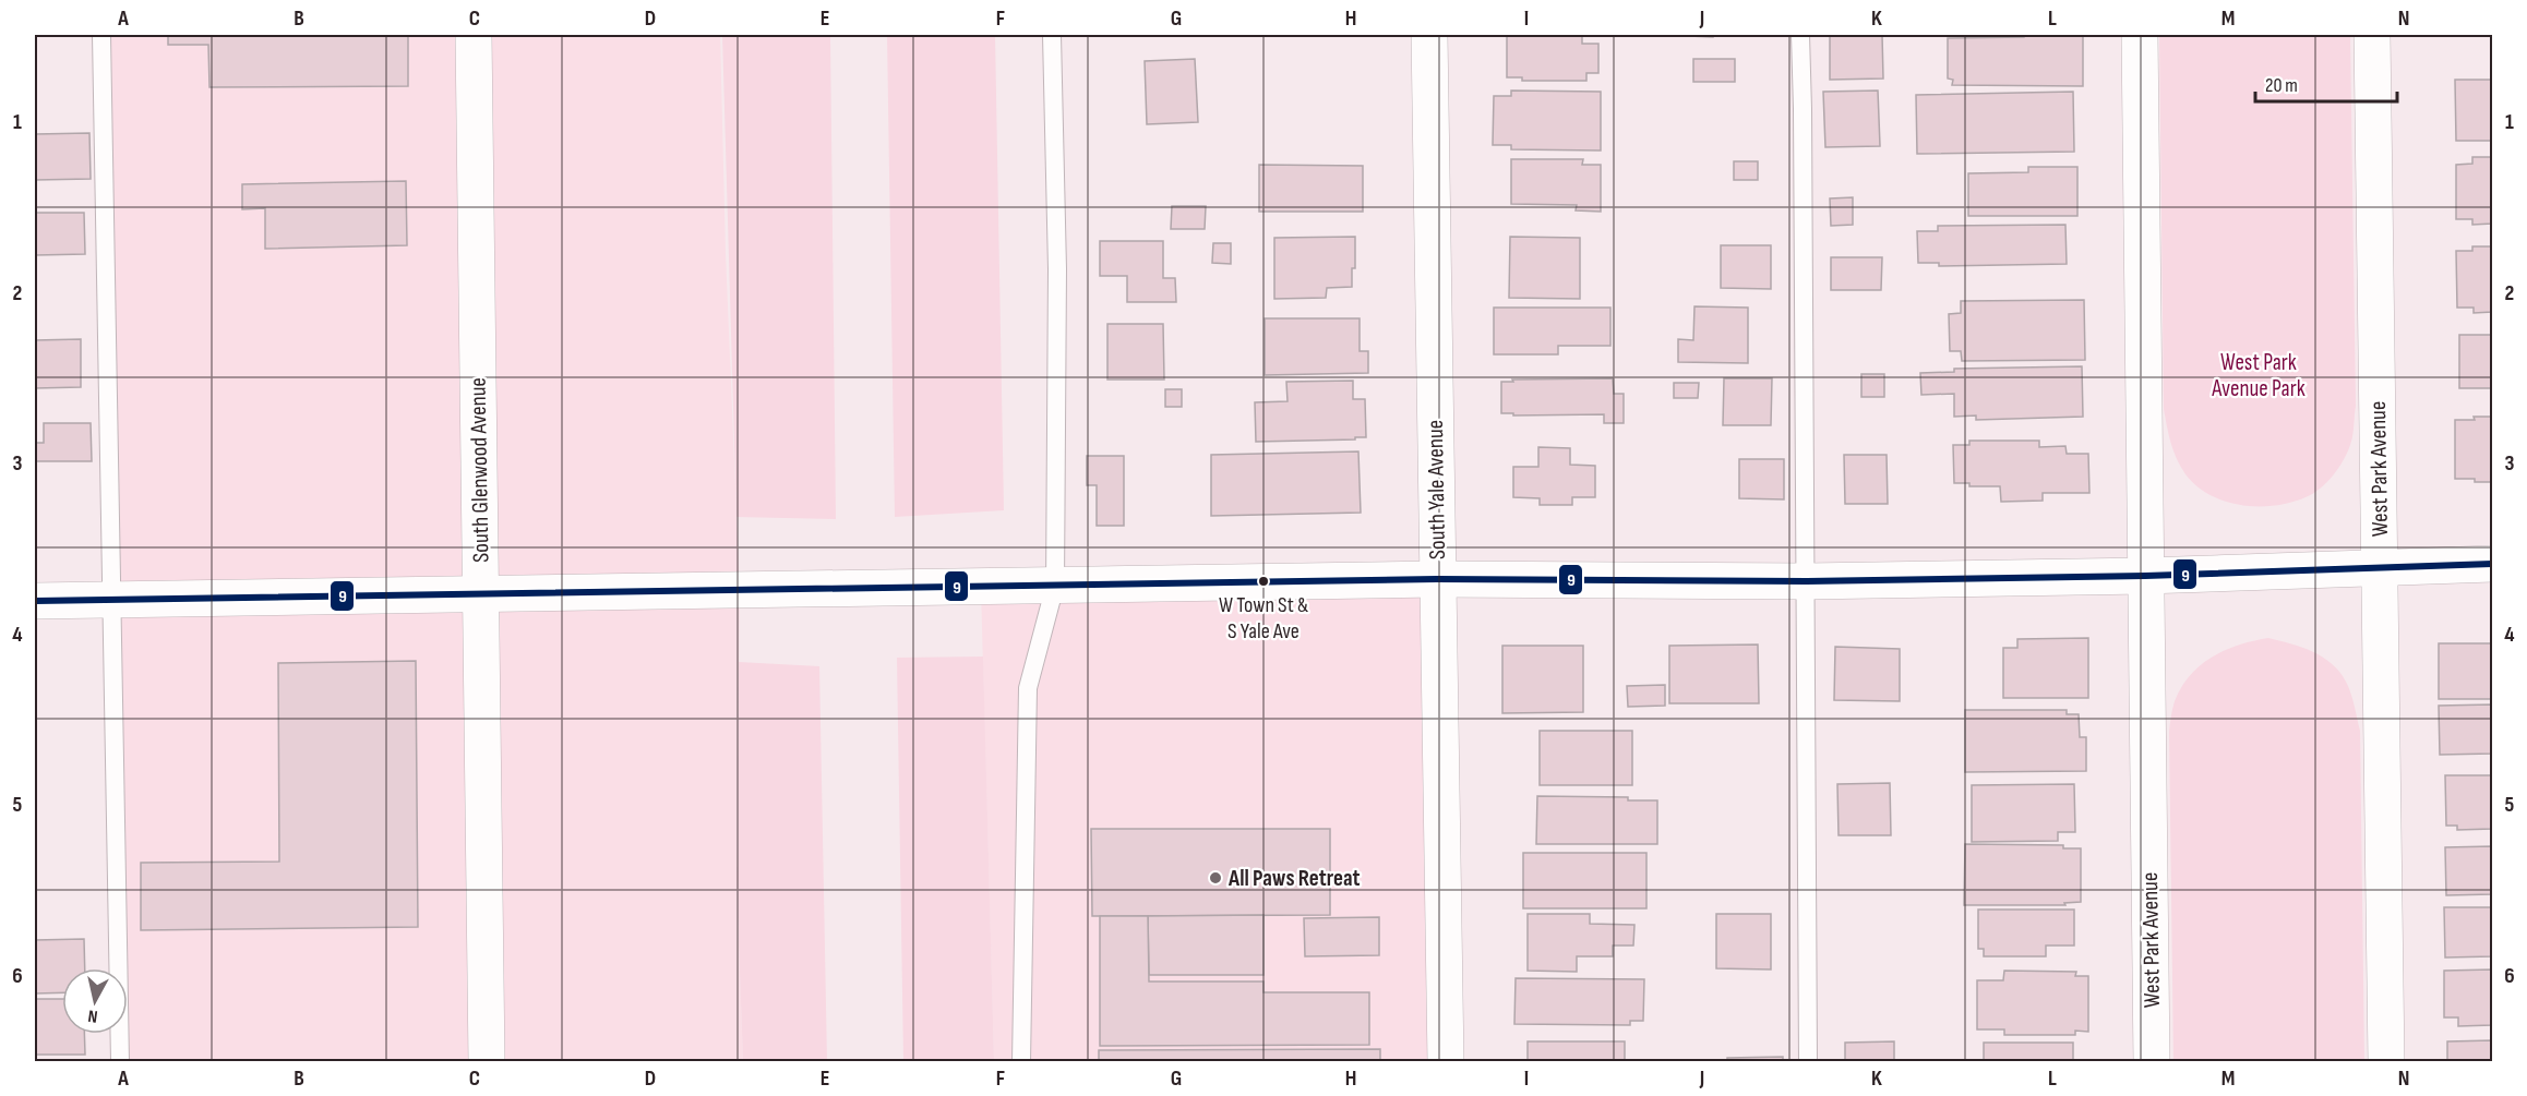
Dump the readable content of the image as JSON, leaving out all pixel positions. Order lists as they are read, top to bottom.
{
  "streets": {
    "street": ["West Park Avenue", "South Glenwood Avenue", "South Yale Avenue"]
  },
  "parks": ["West Park Avenue Park"],
  "places": ["W Town St & S Yale Ave", "All Paws Retreat"],
  "lines": ["transit line 9"],
  "scale_bar": "20 m",
  "north": "bottom",
  "grid": {
    "columns": [
      "A",
      "B",
      "C",
      "D",
      "E",
      "F",
      "G",
      "H",
      "I",
      "J",
      "K",
      "L",
      "M",
      "N"
    ],
    "rows": [
      "1",
      "2",
      "3",
      "4",
      "5",
      "6"
    ]
  }
}
